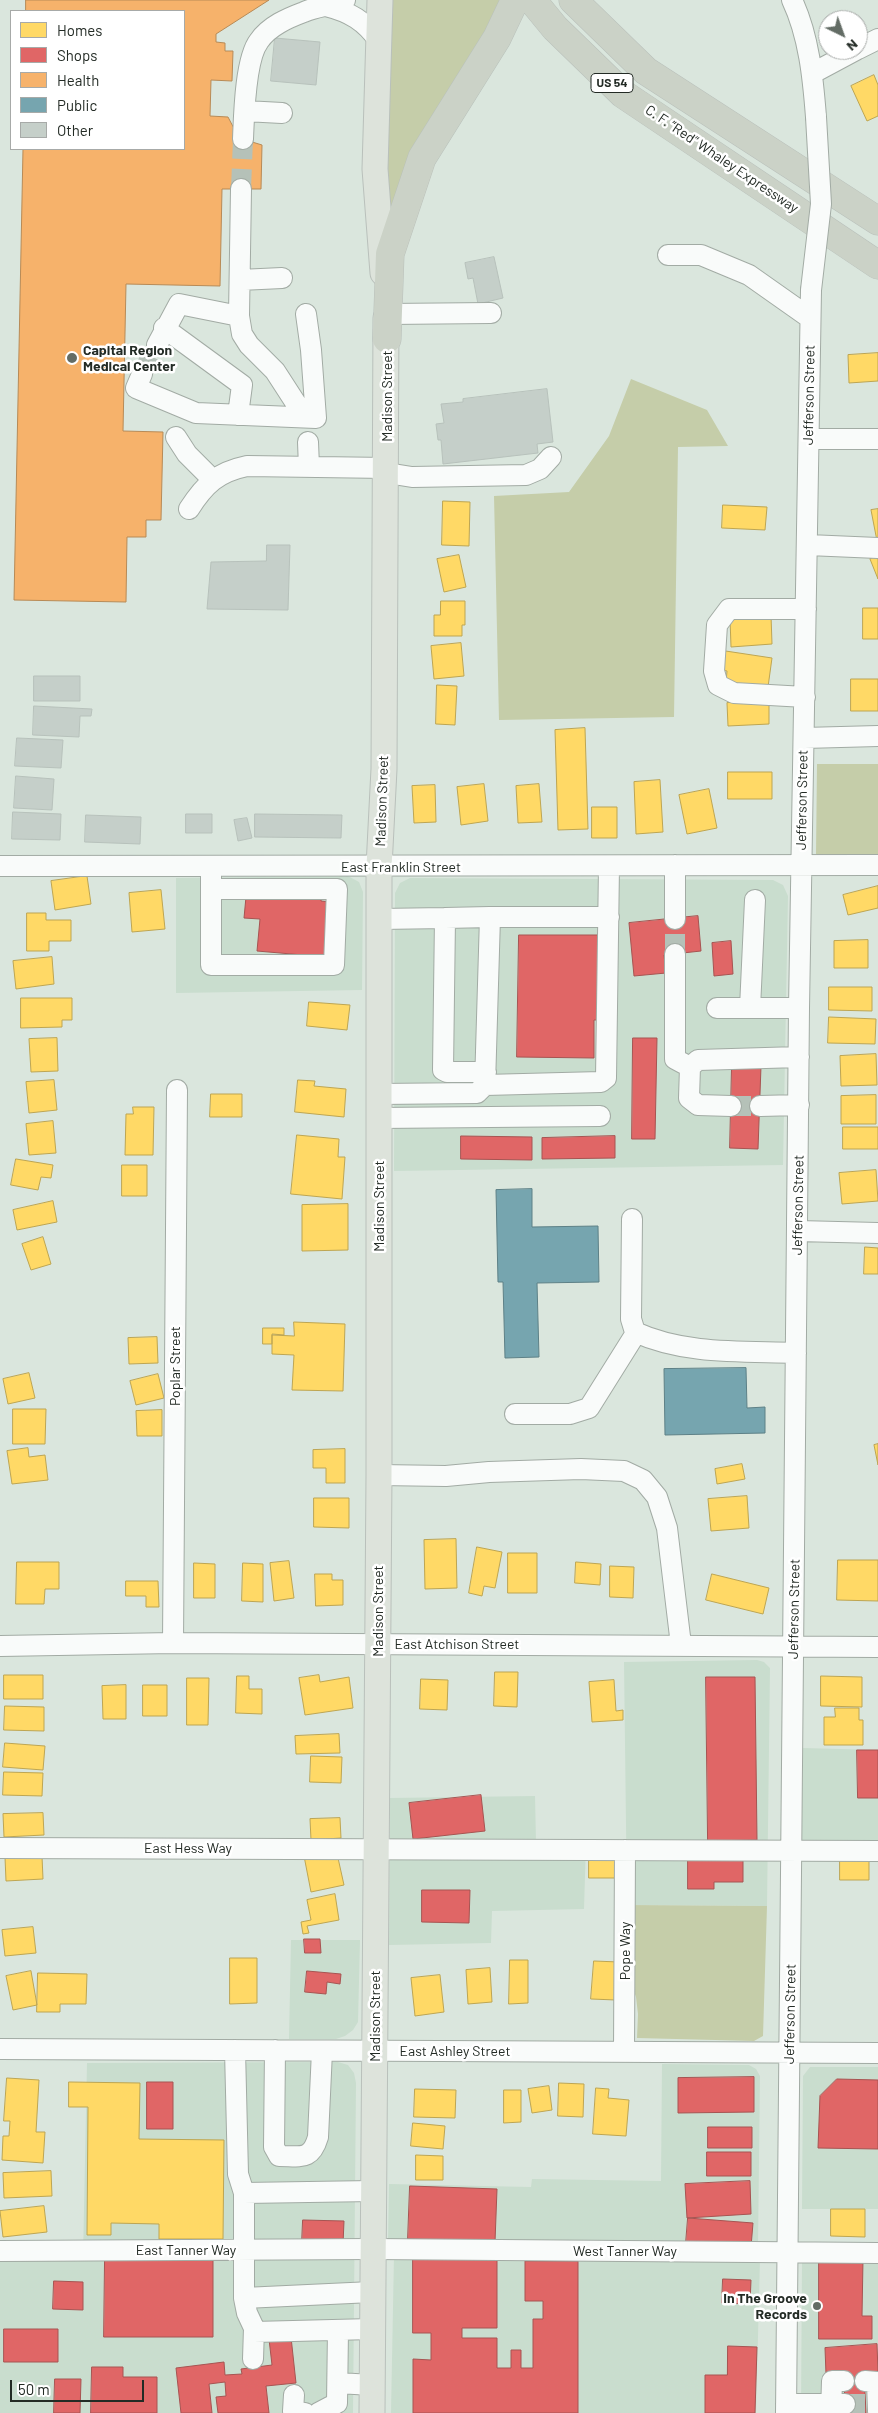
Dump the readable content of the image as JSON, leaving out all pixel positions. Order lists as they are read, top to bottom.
{
  "streets": {
    "highway": ["US 54", "C. F. “Red” Whaley Expressway"],
    "main road": ["Madison Street"],
    "street": [
      "Jefferson Street",
      "East Franklin Street",
      "Poplar Street",
      "East Atchison Street",
      "East Hess Way",
      "Pope Way",
      "East Ashley Street",
      "East Tanner Way",
      "West Tanner Way"
    ]
  },
  "crossings": [
    ["Jefferson Street", "East Franklin Street"],
    ["Jefferson Street", "East Atchison Street"],
    ["Jefferson Street", "East Hess Way"],
    ["Jefferson Street", "East Ashley Street"],
    ["Jefferson Street", "West Tanner Way"],
    ["Madison Street", "East Franklin Street"],
    ["Madison Street", "East Atchison Street"],
    ["Madison Street", "East Hess Way"],
    ["Madison Street", "East Ashley Street"],
    ["Madison Street", "East Tanner Way"],
    ["Madison Street", "West Tanner Way"],
    ["Poplar Street", "East Atchison Street"],
    ["East Hess Way", "Pope Way"],
    ["Pope Way", "East Ashley Street"],
    ["East Tanner Way", "West Tanner Way"]
  ],
  "places": ["Capital Region Medical Center", "In The Groove Records"],
  "legend": [
    "Homes",
    "Shops",
    "Health",
    "Public",
    "Other"
  ],
  "scale_bar": "50 m",
  "north": "bottom right"
}
